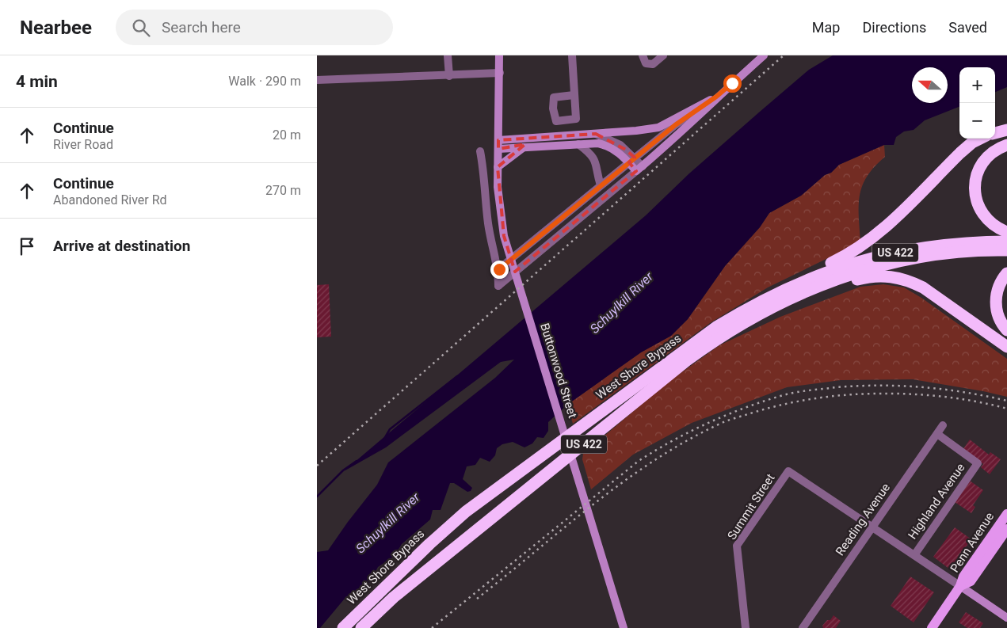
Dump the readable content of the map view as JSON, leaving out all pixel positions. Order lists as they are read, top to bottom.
{
  "streets": {
    "highway": ["US 422", "West Shore Bypass"],
    "main road": ["Penn Avenue"],
    "street": [
      "Buttonwood Street",
      "Highland Avenue",
      "Summit Street",
      "Reading Avenue"
    ]
  },
  "crossings": [
    ["Highland Avenue", "Reading Avenue"],
    ["Summit Street", "Reading Avenue"]
  ],
  "water": ["Schuylkill River"],
  "north": "left",
  "page": {
    "header": "Nearbee",
    "search": "Search here",
    "nav": ["Map", "Directions", "Saved"],
    "heading": ["4 min", "Walk · 290 m"],
    "map_buttons": ["+", "−"],
    "list": [
      ["Continue", "River Road", "20 m"],
      ["Continue", "Abandoned River Rd", "270 m"],
      "Arrive at destination"
    ]
  }
}
